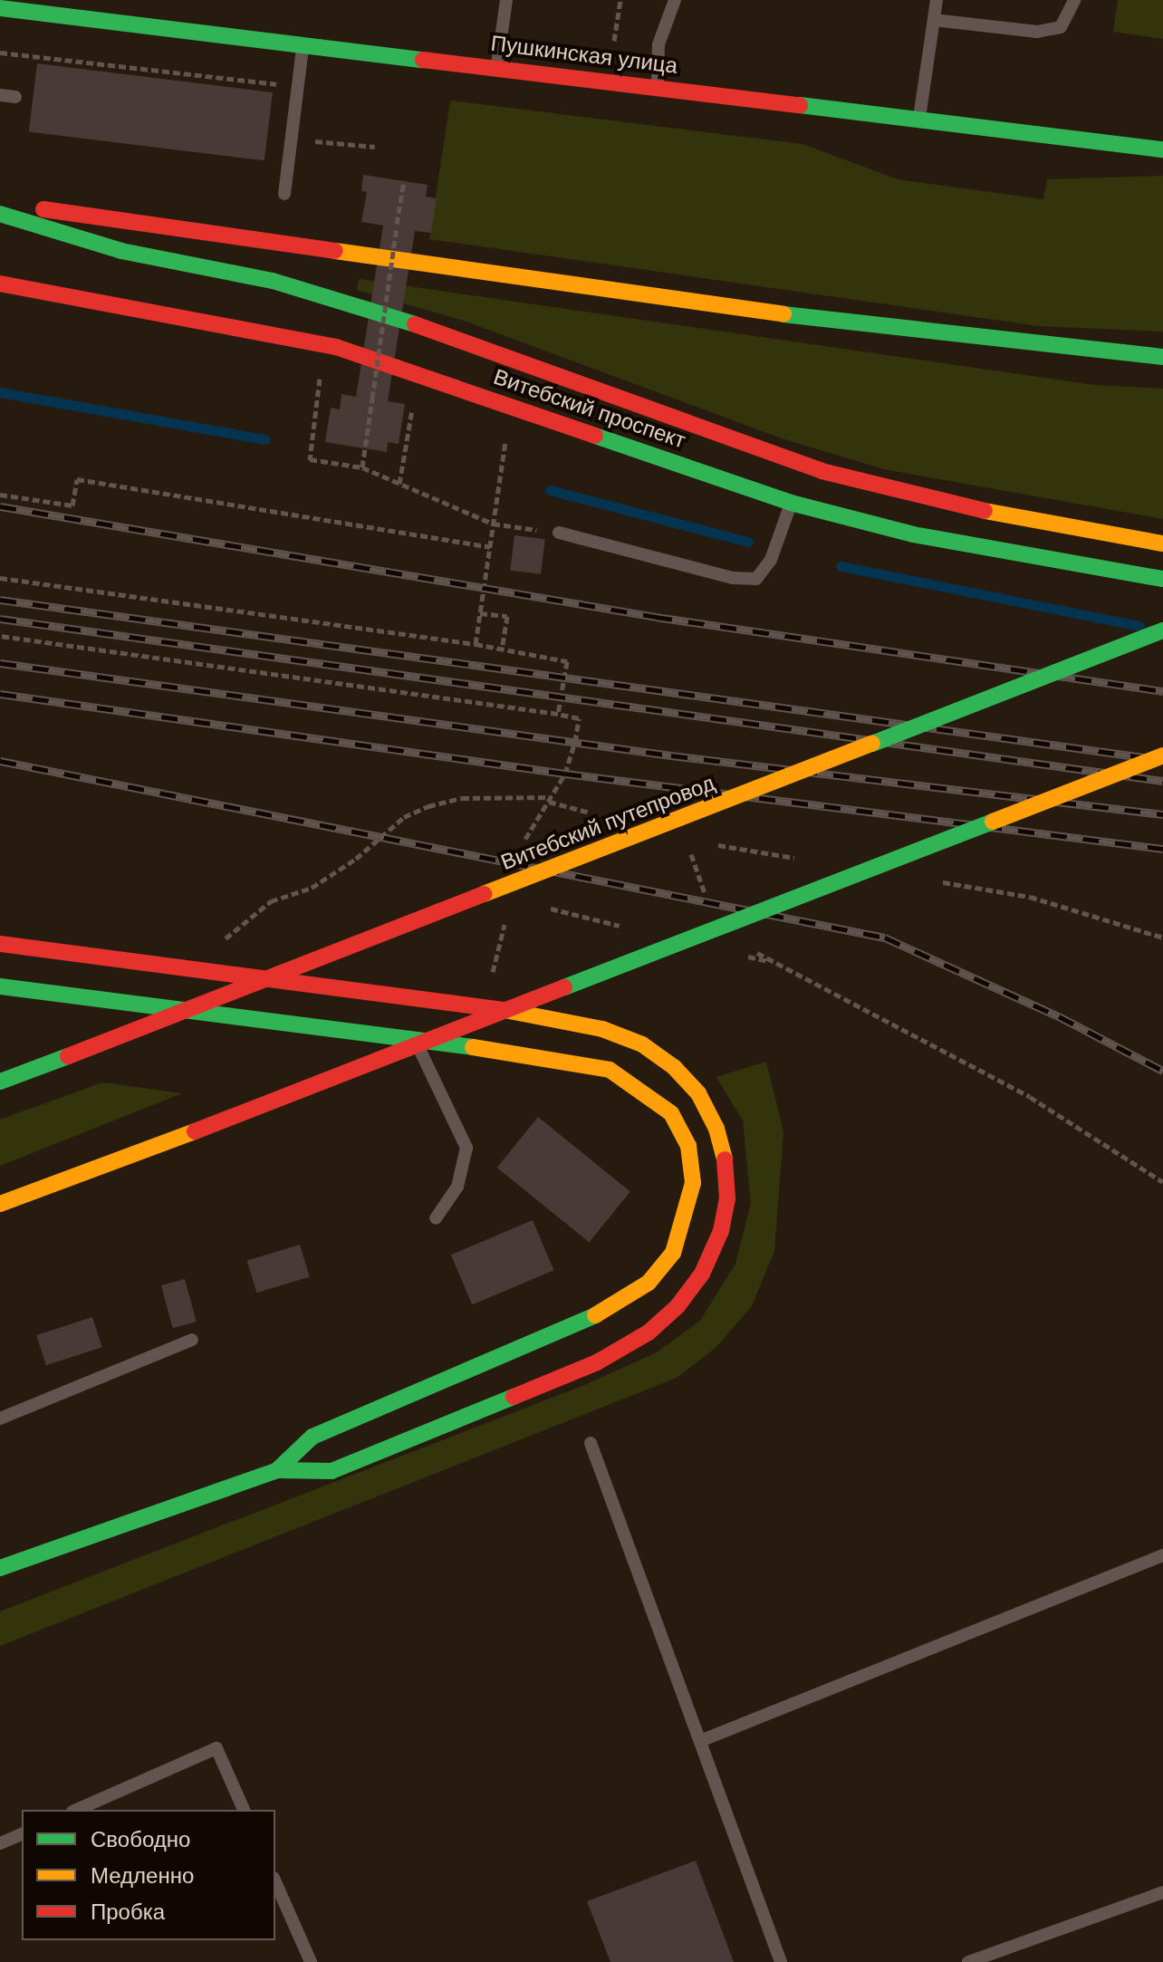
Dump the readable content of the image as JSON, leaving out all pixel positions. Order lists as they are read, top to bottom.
{
  "streets": {
    "main road": ["Пушкинская улица", "Витебский проспект", "Витебский путепровод"]
  },
  "legend": ["Свободно", "Медленно", "Пробка"]
}
